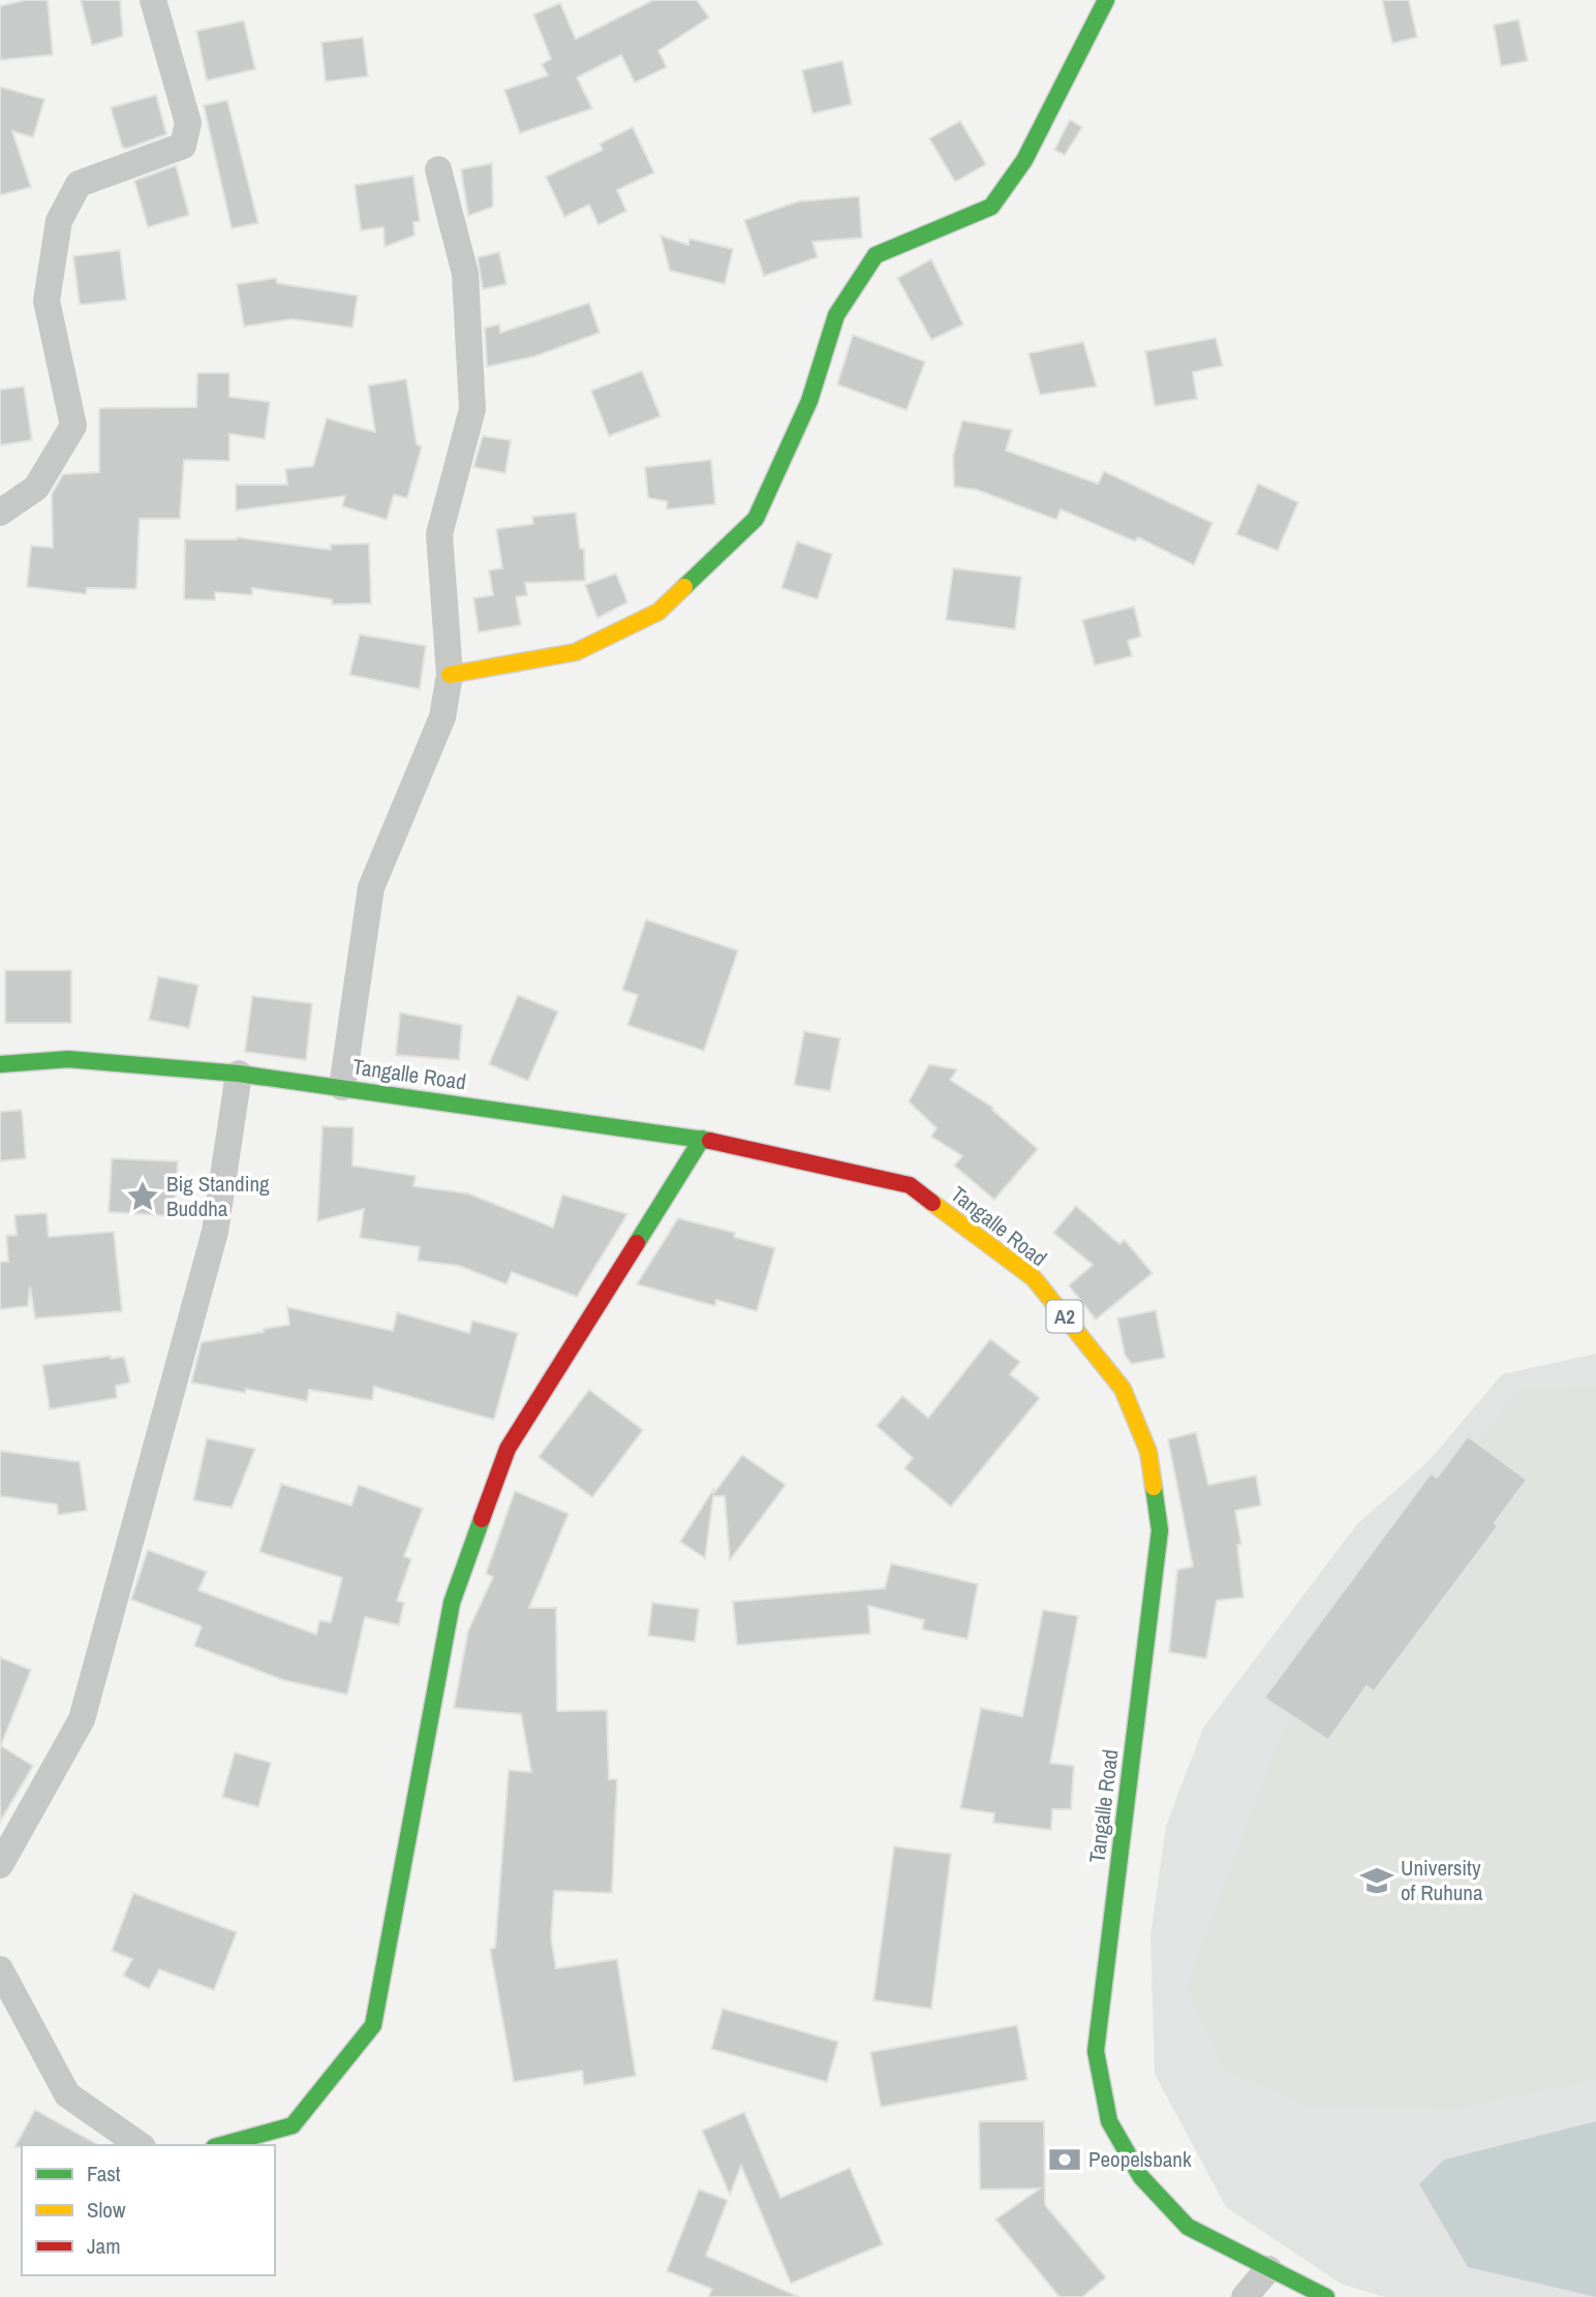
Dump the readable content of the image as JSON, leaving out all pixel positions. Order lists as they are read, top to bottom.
{
  "streets": {
    "main road": ["Tangalle Road", "A2"]
  },
  "places": {
    "place": ["Big Standing Buddha"],
    "school or university": ["University of Ruhuna"],
    "bank": ["Peopelsbank"]
  },
  "legend": ["Fast", "Slow", "Jam"]
}
